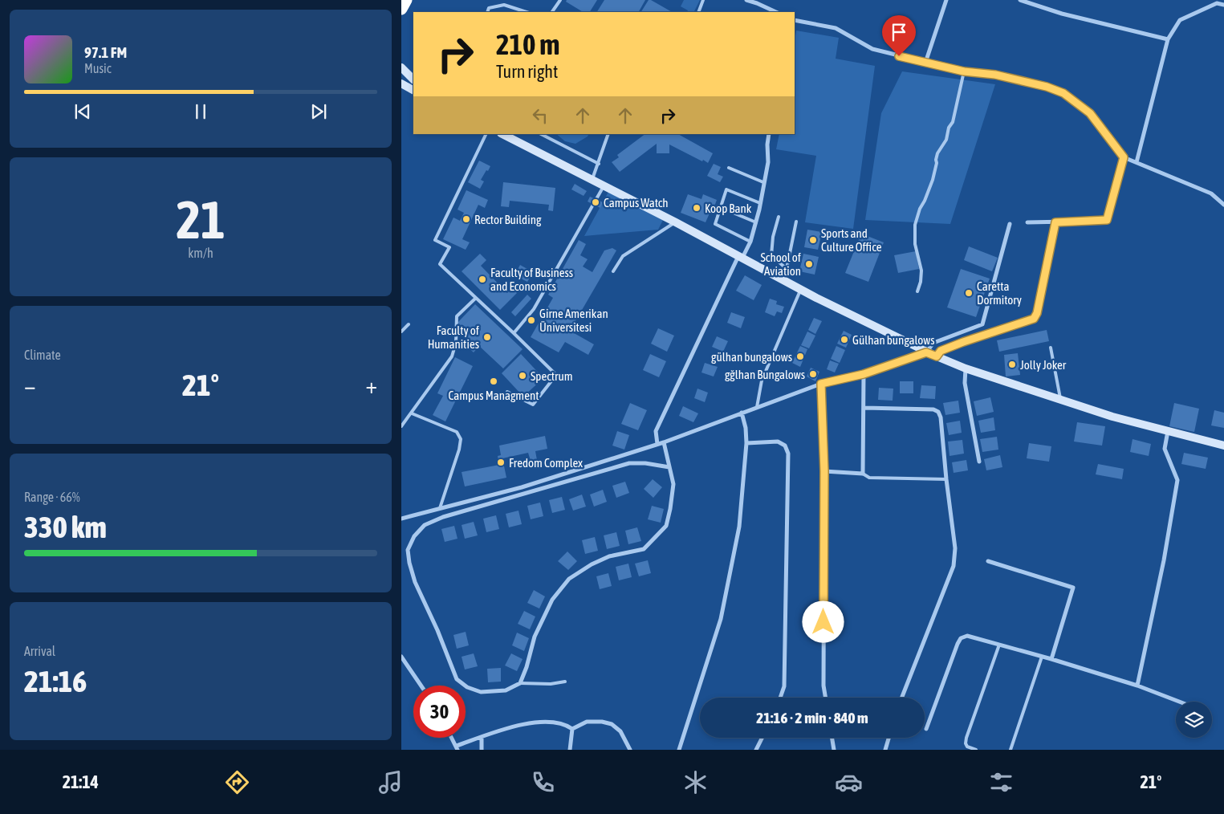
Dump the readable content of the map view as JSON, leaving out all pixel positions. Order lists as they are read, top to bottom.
{
  "places": [
    "Campus Watch",
    "Koop Bank",
    "Rector Building",
    "Sports and Culture Office",
    "School of Aviation",
    "Faculty of Business and Economics",
    "Caretta Dormitory",
    "Girne Amerikan Üniversitesi",
    "Faculty of Humanities",
    "Gülhan bungalows",
    "gülhan bungalows",
    "Jolly Joker",
    "gğlhan Bungalows",
    "Spectrum",
    "Campus Managment",
    "Fredom Complex"
  ],
  "page": {
    "turn": ["210 m", "Turn right"],
    "song": ["97.1 FM", "Music"],
    "tile": [
      ["21", "km/h"],
      "Climate",
      ["Range · 66%", "330 km"],
      ["Arrival", "21:16"]
    ],
    "heat": ["−", "21°", "+"],
    "limit": "30",
    "trip": "21:16 · 2 min · 840 m",
    "tabs": ["21:14", "21°"]
  }
}
